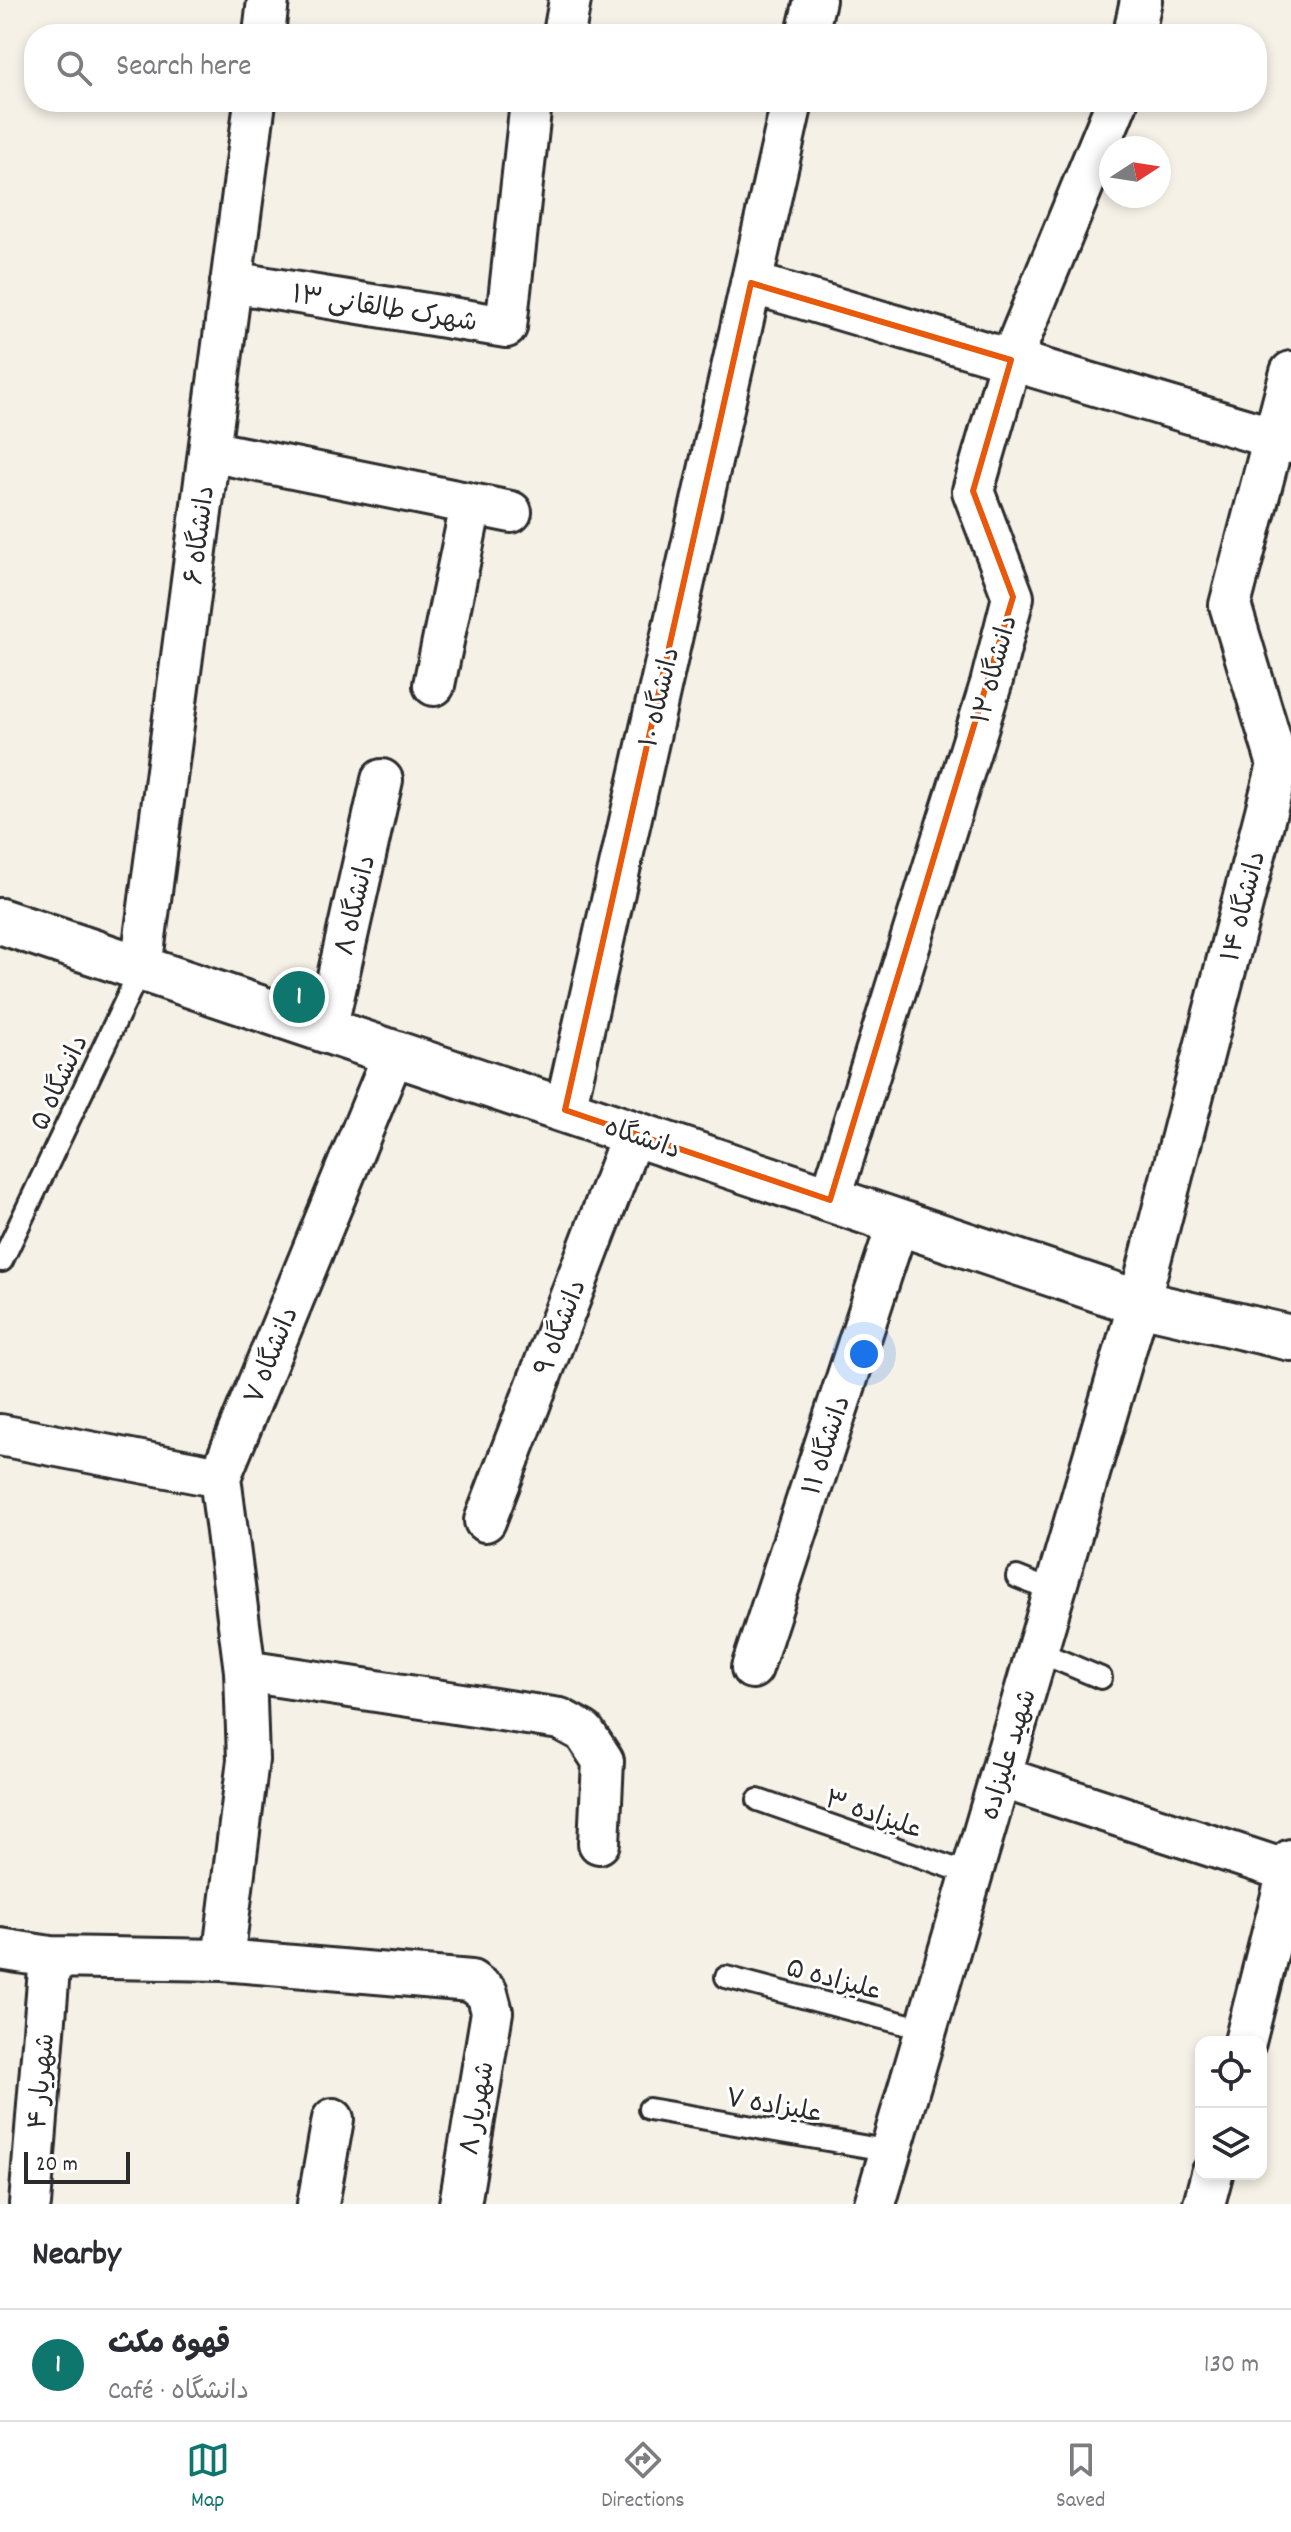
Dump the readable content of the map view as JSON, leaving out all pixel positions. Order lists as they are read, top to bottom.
{
  "streets": {
    "main road": ["دانشگاه"],
    "street": [
      "شهرک طالقانی ۱۳",
      "دانشگاه ۶",
      "دانشگاه ۱۲",
      "دانشگاه ۱۰",
      "دانشگاه ۸",
      "دانشگاه ۱۴",
      "دانشگاه ۹",
      "دانشگاه ۷",
      "دانشگاه ۱۱",
      "شهید علیزاده",
      "شهریار ۴",
      "شهریار ۸"
    ],
    "lane": [
      "دانشگاه ۵",
      "علیزاده ۳",
      "علیزاده ۵",
      "علیزاده ۷"
    ]
  },
  "crossings": [
    ["شهرک طالقانی ۱۳", "دانشگاه ۶"],
    ["دانشگاه ۶", "دانشگاه ۵"],
    ["دانشگاه ۶", "دانشگاه"],
    ["دانشگاه ۱۲", "دانشگاه"],
    ["دانشگاه ۱۰", "دانشگاه"],
    ["دانشگاه ۸", "دانشگاه"],
    ["دانشگاه ۱۴", "دانشگاه"],
    ["دانشگاه ۱۴", "شهید علیزاده"],
    ["دانشگاه ۵", "دانشگاه"],
    ["دانشگاه", "دانشگاه ۹"],
    ["دانشگاه", "دانشگاه ۷"],
    ["دانشگاه", "دانشگاه ۱۱"],
    ["دانشگاه", "شهید علیزاده"],
    ["دانشگاه ۷", "شهریار ۸"],
    ["شهید علیزاده", "علیزاده ۳"],
    ["شهید علیزاده", "علیزاده ۵"],
    ["شهید علیزاده", "علیزاده ۷"]
  ],
  "scale_bar": "20 m",
  "north": "right",
  "page": {
    "search": "Search here",
    "pins": "1",
    "scale": "20 m",
    "heading": "Nearby",
    "list": [
      {
        "mark": "1",
        "name": "قهوه مکث",
        "note": "Café · دانشگاه",
        "value": "130 m"
      }
    ],
    "nav": ["Map", "Directions", "Saved"]
  }
}
